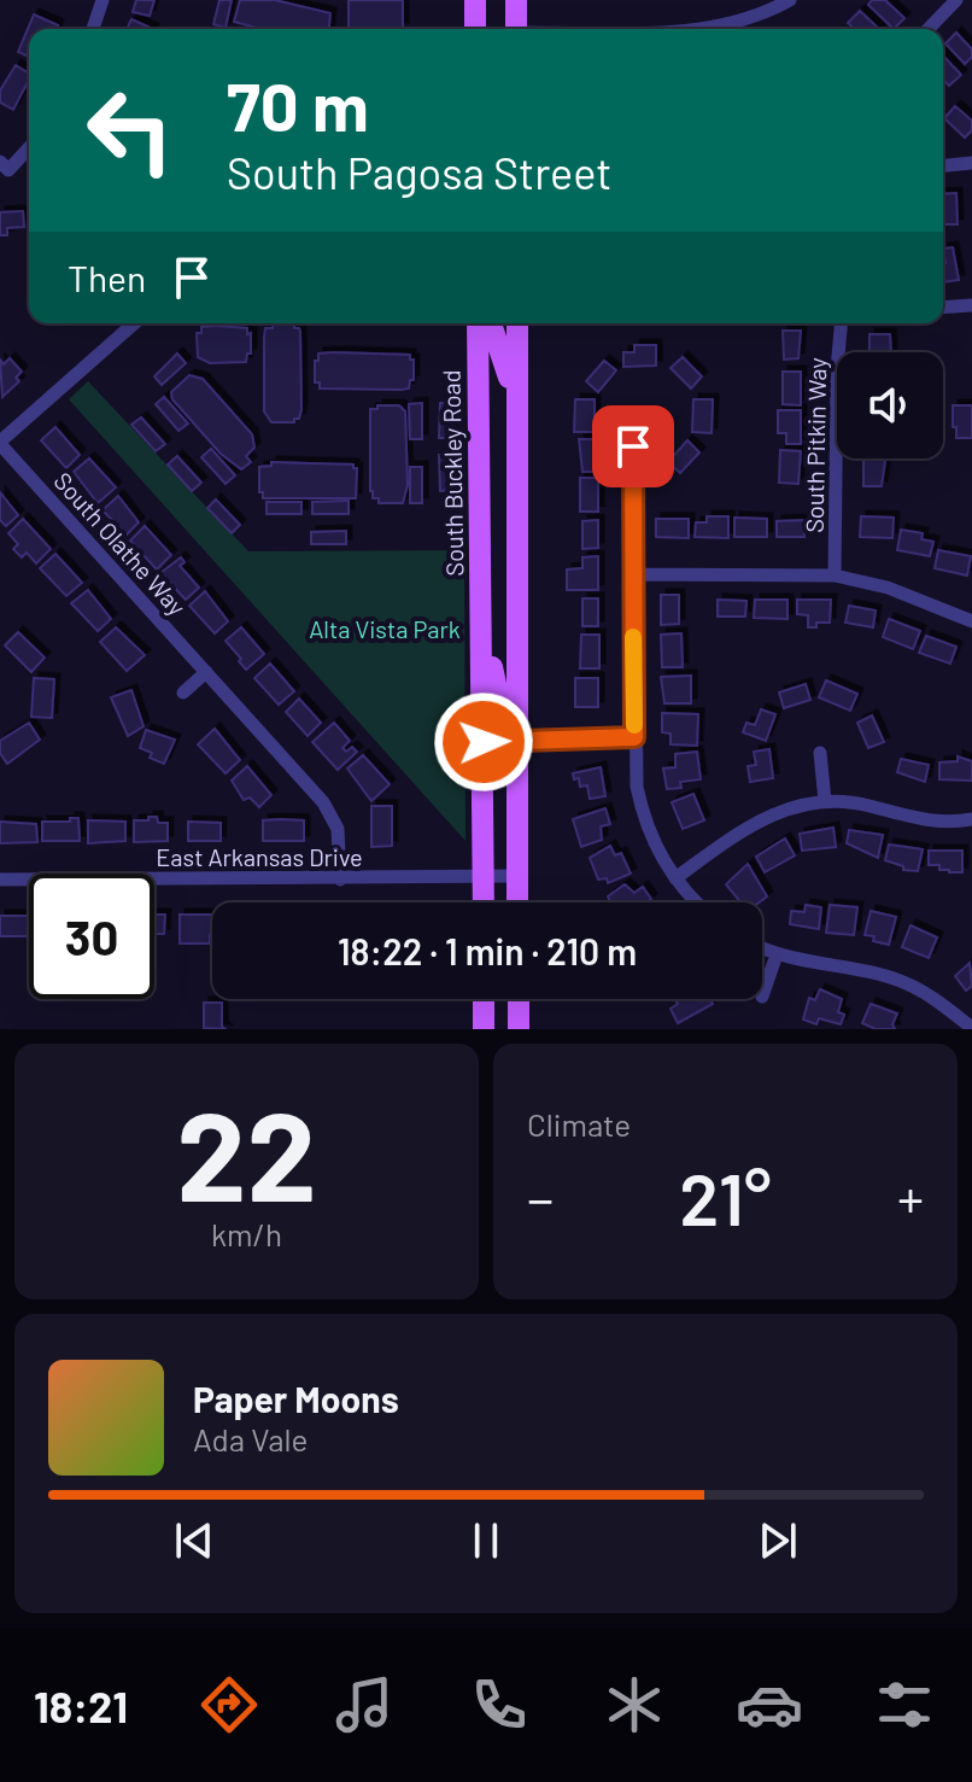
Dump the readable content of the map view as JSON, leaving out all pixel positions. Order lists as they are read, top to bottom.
{
  "streets": {
    "main road": ["South Buckley Road"],
    "street": ["South Pitkin Way", "South Olathe Way", "East Arkansas Drive"]
  },
  "crossings": [
    ["South Buckley Road", "East Arkansas Drive"],
    ["South Olathe Way", "East Arkansas Drive"]
  ],
  "parks": ["Alta Vista Park"],
  "page": {
    "turn": ["70 m", "South Pagosa Street"],
    "then": "Then",
    "limit": "30",
    "trip": "18:22 · 1 min · 210 m",
    "tile": [
      ["22", "km/h"],
      "Climate"
    ],
    "heat": ["−", "21°", "+"],
    "song": ["Paper Moons", "Ada Vale"],
    "tabs": "18:21"
  }
}
